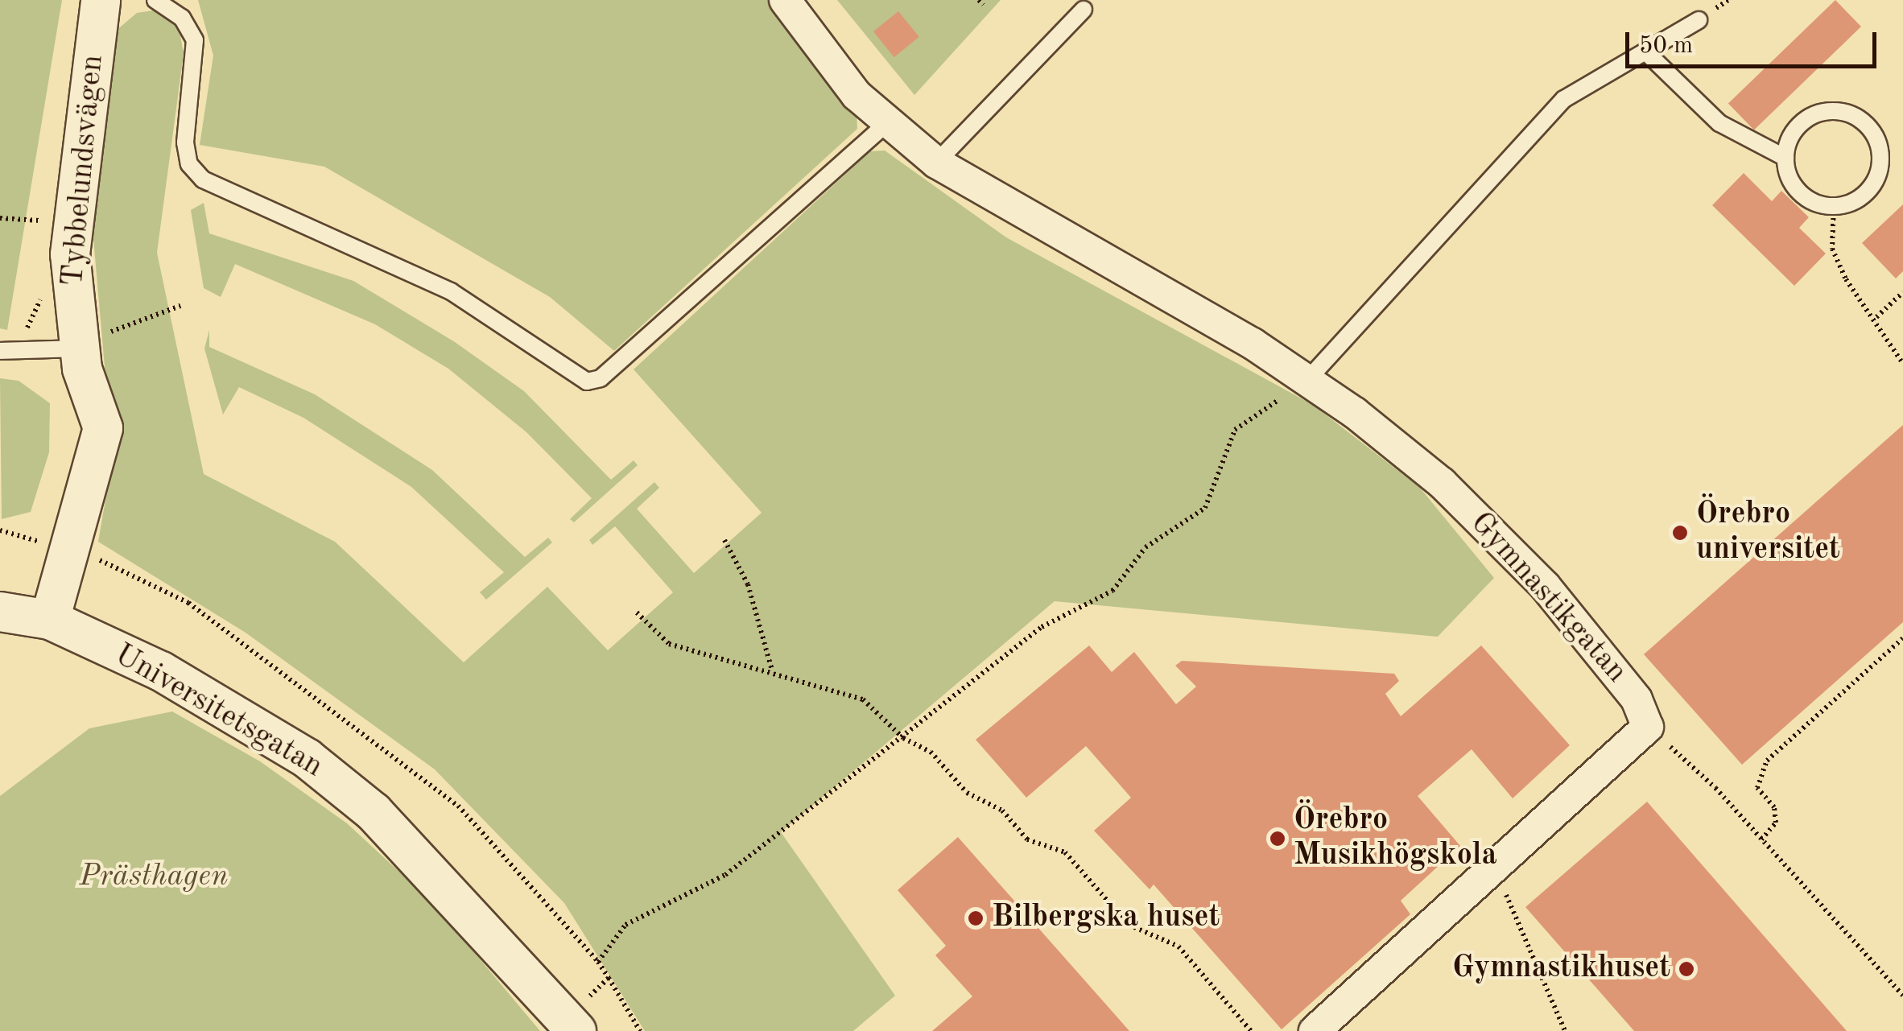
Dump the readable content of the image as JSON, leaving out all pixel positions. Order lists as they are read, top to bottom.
{
  "streets": {
    "street": ["Tybbelundsvägen", "Gymnastikgatan", "Universitetsgatan"]
  },
  "crossings": [
    ["Tybbelundsvägen", "Universitetsgatan"]
  ],
  "parks": ["Prästhagen"],
  "places": [
    "Örebro universitet",
    "Örebro Musikhögskola",
    "Bilbergska huset",
    "Gymnastikhuset"
  ],
  "scale_bar": "50 m"
}
